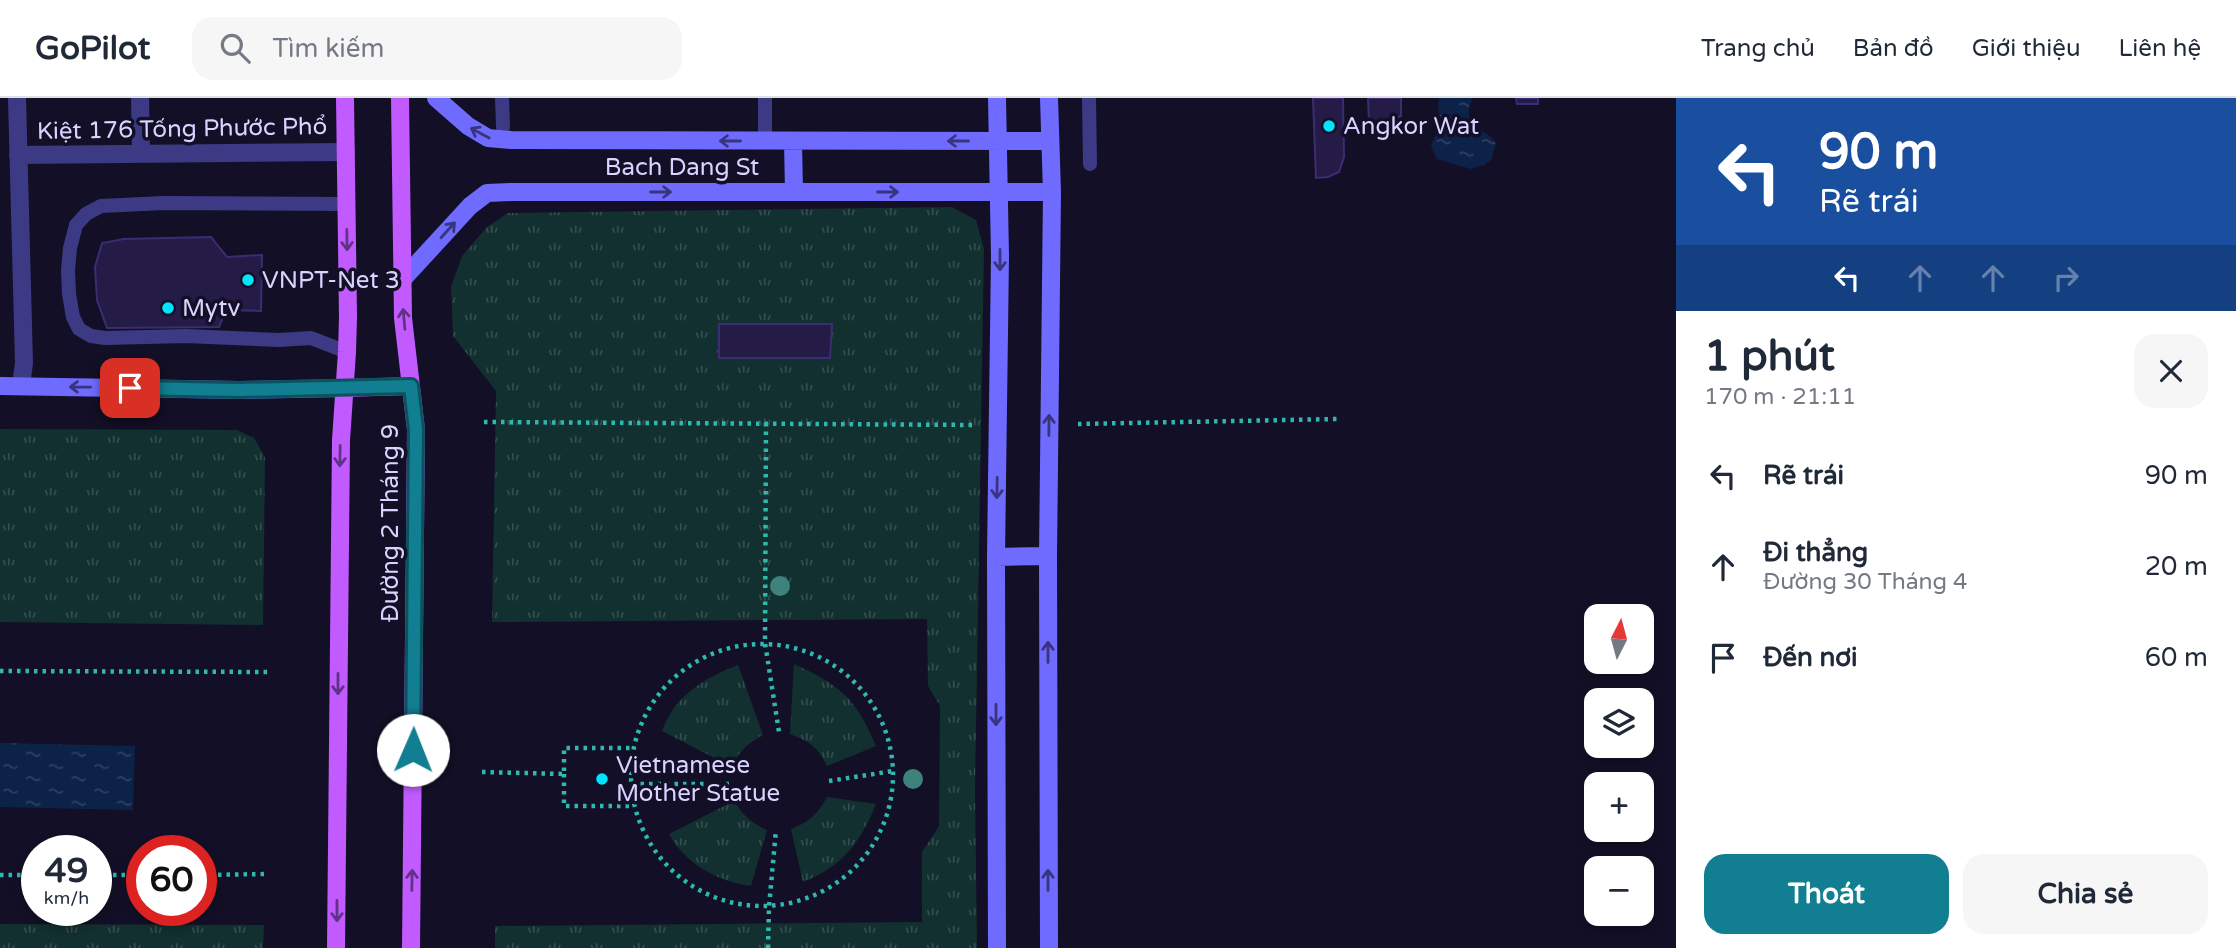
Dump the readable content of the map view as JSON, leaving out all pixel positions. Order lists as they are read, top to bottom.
{
  "streets": {
    "main road": ["Bach Dang St", "Đường 2 Tháng 9"],
    "street": ["Kiệt 176 Tống Phước Phổ"]
  },
  "crossings": [
    ["Kiệt 176 Tống Phước Phổ", "Đường 2 Tháng 9"],
    ["Bach Dang St", "Đường 2 Tháng 9"]
  ],
  "places": [
    "Angkor Wat",
    "VNPT-Net 3",
    "Mytv",
    "Vietnamese Mother Statue"
  ],
  "north": "top",
  "page": {
    "header": "GoPilot",
    "search": "Tìm kiếm",
    "nav": [
      "Trang chủ",
      "Bản đồ",
      "Giới thiệu",
      "Liên hệ"
    ],
    "turn": ["90 m", "Rẽ trái"],
    "heading": ["1 phút", "170 m · 21:11"],
    "list": [
      {
        "name": "Rẽ trái",
        "value": "90 m"
      },
      {
        "name": "Đi thẳng",
        "note": "Đường 30 Tháng 4",
        "value": "20 m"
      },
      {
        "name": "Đến nơi",
        "value": "60 m"
      }
    ],
    "map_buttons": ["+", "−"],
    "speed": "49 km/h",
    "limit": "60",
    "buttons": ["Thoát", "Chia sẻ"]
  }
}
